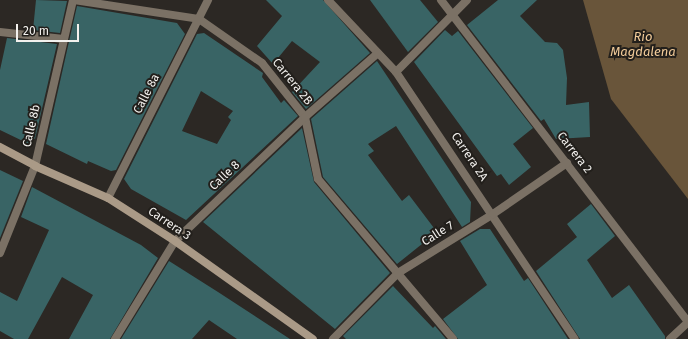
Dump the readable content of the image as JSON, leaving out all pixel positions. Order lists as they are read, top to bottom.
{
  "streets": {
    "street": [
      "Carrera 2B",
      "Calle 8a",
      "Calle 8b",
      "Carrera 2",
      "Carrera 2A",
      "Calle 8",
      "Carrera 3",
      "Calle 7"
    ]
  },
  "crossings": [
    ["Carrera 2B", "Calle 8a"],
    ["Carrera 2B", "Calle 8b"],
    ["Carrera 2B", "Calle 8"],
    ["Carrera 2B", "Calle 7"],
    ["Calle 8a", "Carrera 3"],
    ["Calle 8b", "Carrera 3"],
    ["Carrera 2", "Calle 7"],
    ["Carrera 2A", "Calle 8"],
    ["Carrera 2A", "Calle 7"],
    ["Calle 8", "Carrera 3"]
  ],
  "water": ["Rio Magdalena"],
  "scale_bar": "20 m"
}
